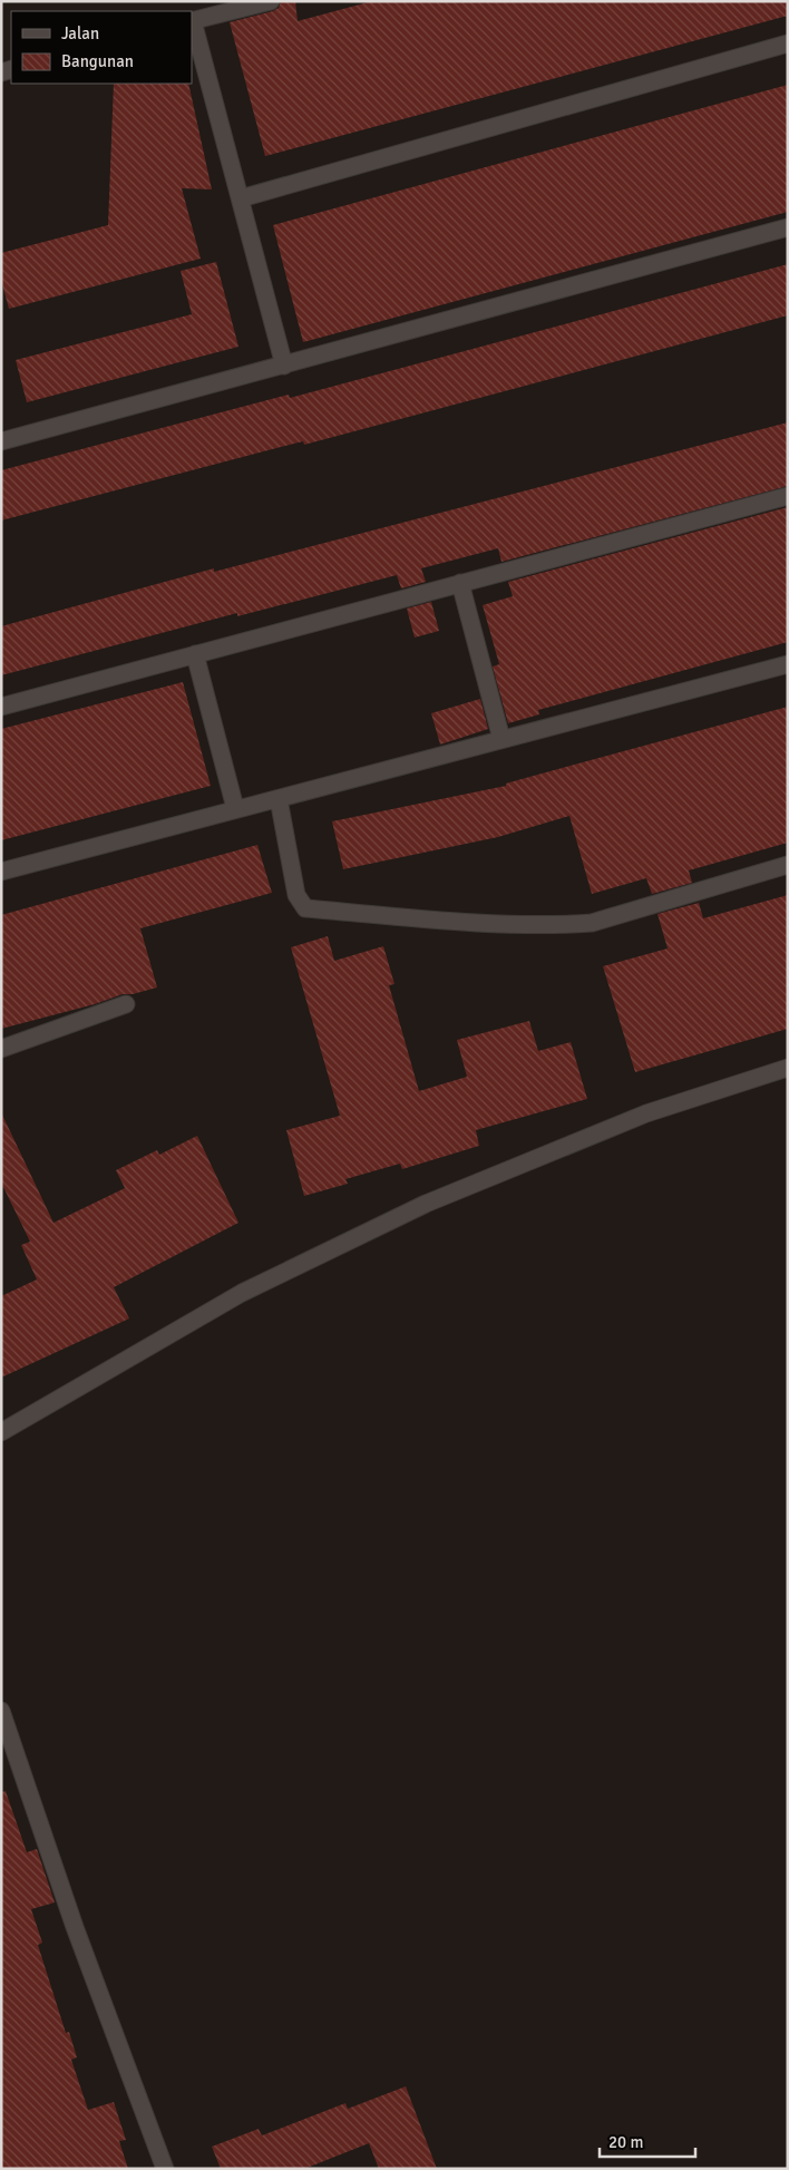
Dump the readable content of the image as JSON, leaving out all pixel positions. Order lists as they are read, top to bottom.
{
  "legend": ["Jalan", "Bangunan"],
  "scale_bar": "20 m"
}
